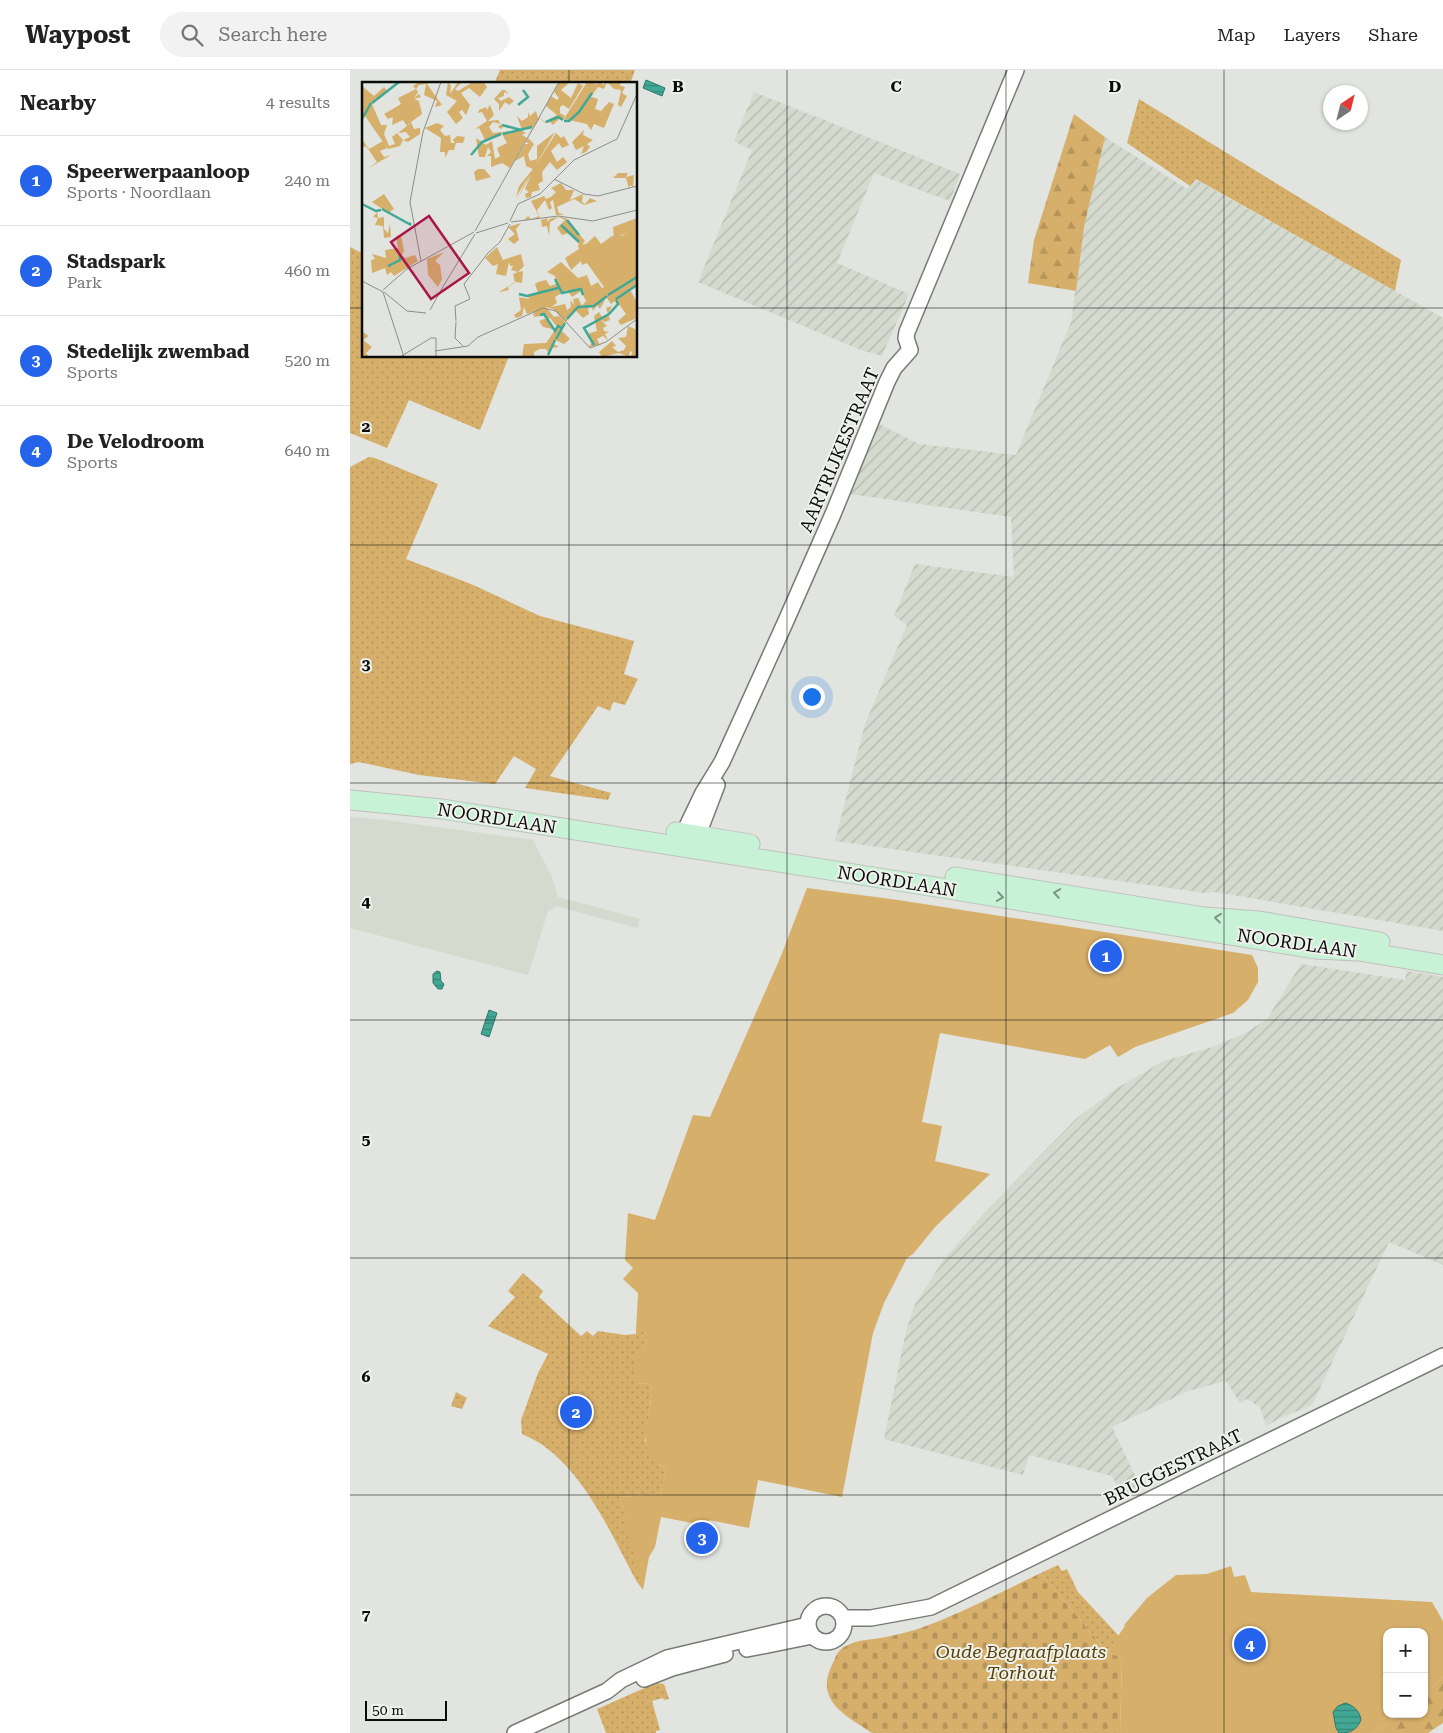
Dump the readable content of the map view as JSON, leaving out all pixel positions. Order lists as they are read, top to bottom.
{
  "streets": {
    "main road": ["NOORDLAAN"],
    "street": ["AARTRIJKESTRAAT", "BRUGGESTRAAT"]
  },
  "crossings": [
    ["AARTRIJKESTRAAT", "NOORDLAAN"]
  ],
  "parks": ["Oude Begraafplaats Torhout"],
  "scale_bar": "50 m",
  "north": "top right",
  "page": {
    "header": "Waypost",
    "search": "Search here",
    "nav": ["Map", "Layers", "Share"],
    "heading": ["Nearby", "4 results"],
    "list": [
      {
        "mark": "1",
        "name": "Speerwerpaanloop",
        "note": "Sports · Noordlaan",
        "value": "240 m"
      },
      {
        "mark": "2",
        "name": "Stadspark",
        "note": "Park",
        "value": "460 m"
      },
      {
        "mark": "3",
        "name": "Stedelijk zwembad",
        "note": "Sports",
        "value": "520 m"
      },
      {
        "mark": "4",
        "name": "De Velodroom",
        "note": "Sports",
        "value": "640 m"
      }
    ],
    "pins": [
      "1",
      "2",
      "3",
      "4"
    ],
    "map_buttons": ["+", "−"],
    "scale": "50 m"
  },
  "grid": {
    "columns": ["B", "C", "D"],
    "rows": [
      "2",
      "3",
      "4",
      "5",
      "6",
      "7"
    ]
  }
}
